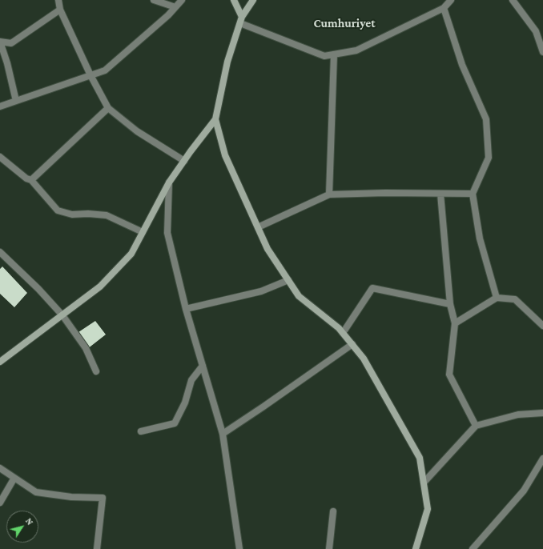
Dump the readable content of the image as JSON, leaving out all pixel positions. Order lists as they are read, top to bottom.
{
  "districts": ["Cumhuriyet"],
  "north": "top right"
}
